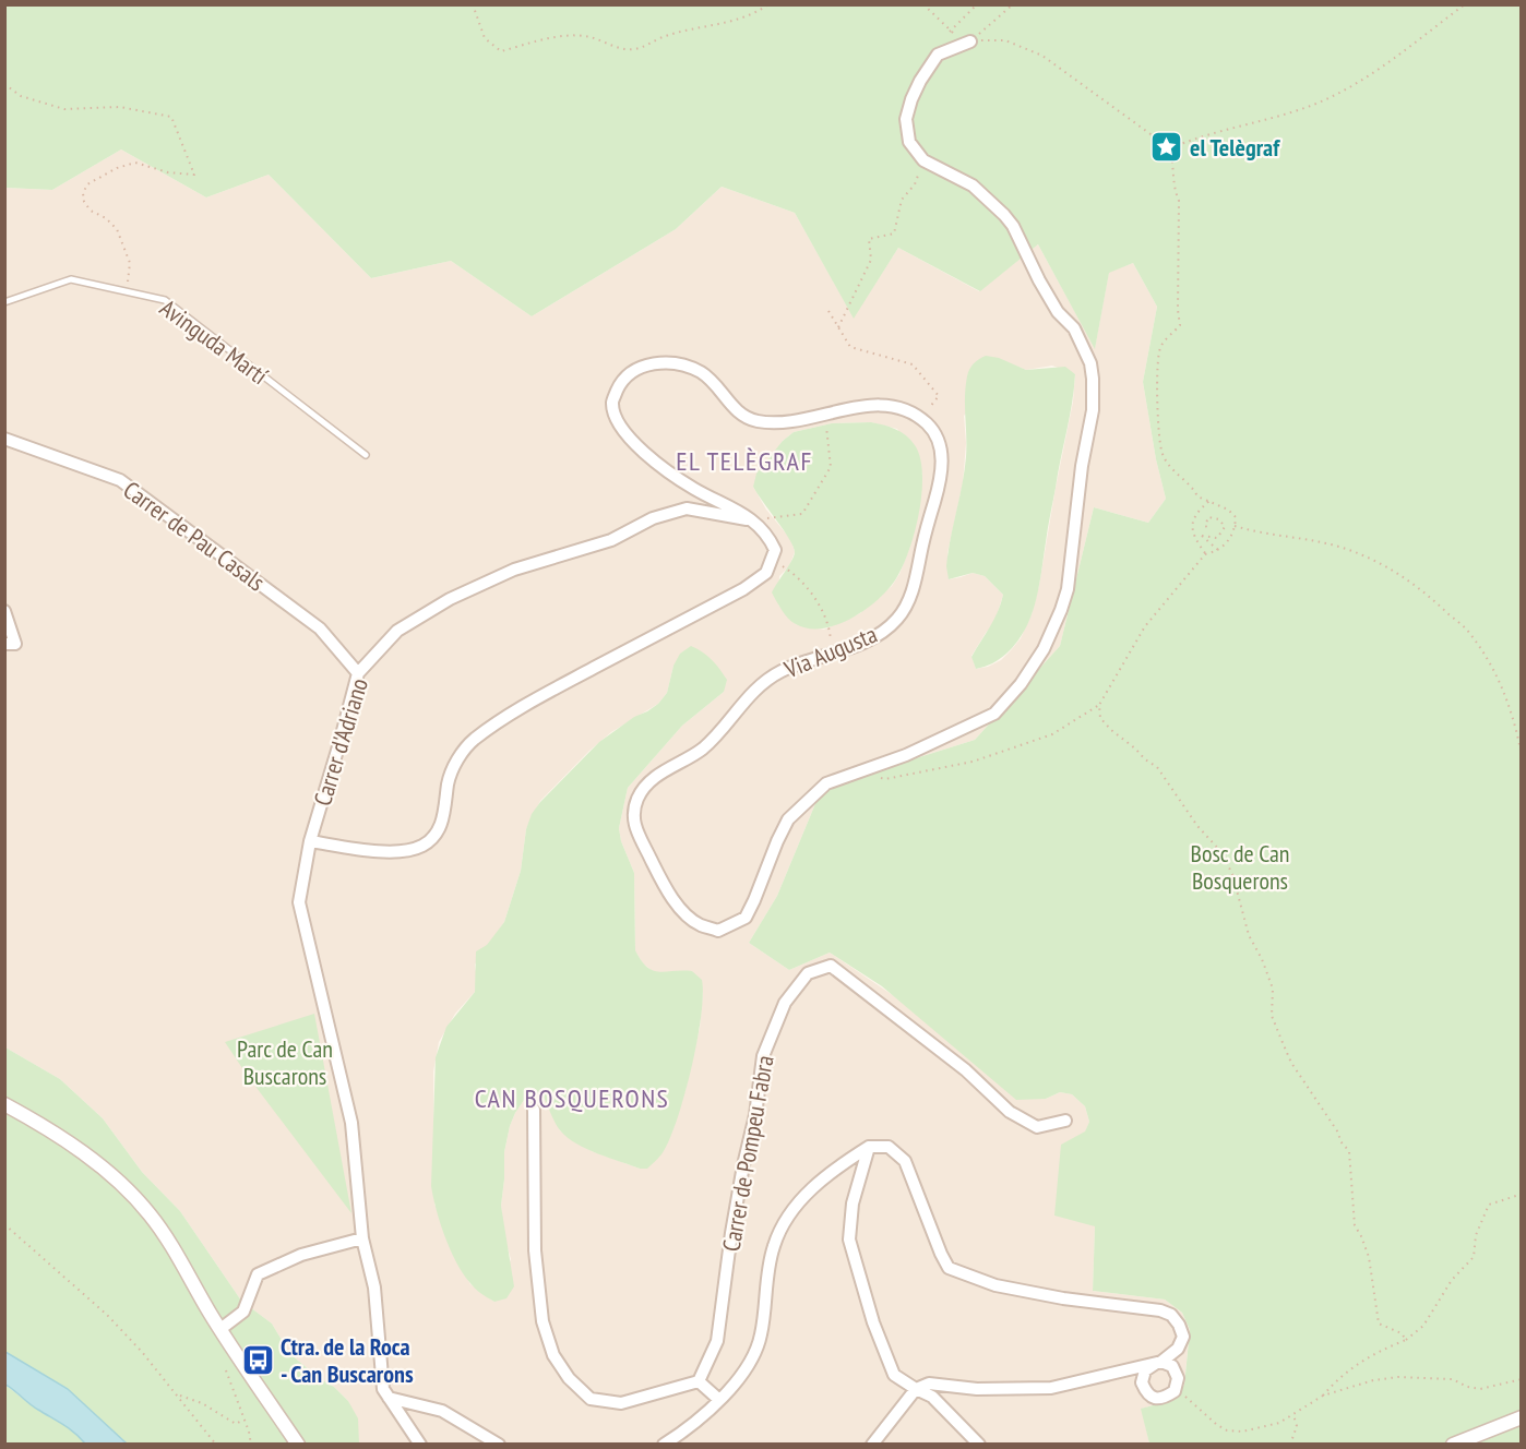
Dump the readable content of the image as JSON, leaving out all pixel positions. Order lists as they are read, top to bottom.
{
  "streets": {
    "street": [
      "Carrer de Pau Casals",
      "Via Augusta",
      "Carrer d'Adriano",
      "Carrer de Pompeu Fabra"
    ],
    "lane": ["Avinguda Martí"]
  },
  "crossings": [
    ["Carrer de Pau Casals", "Carrer d'Adriano"]
  ],
  "districts": ["EL TELÈGRAF", "CAN BOSQUERONS"],
  "parks": ["Bosc de Can Bosquerons", "Parc de Can Buscarons"],
  "places": {
    "place": ["el Telègraf"],
    "bus stop": ["Ctra. de la Roca - Can Buscarons"]
  }
}
